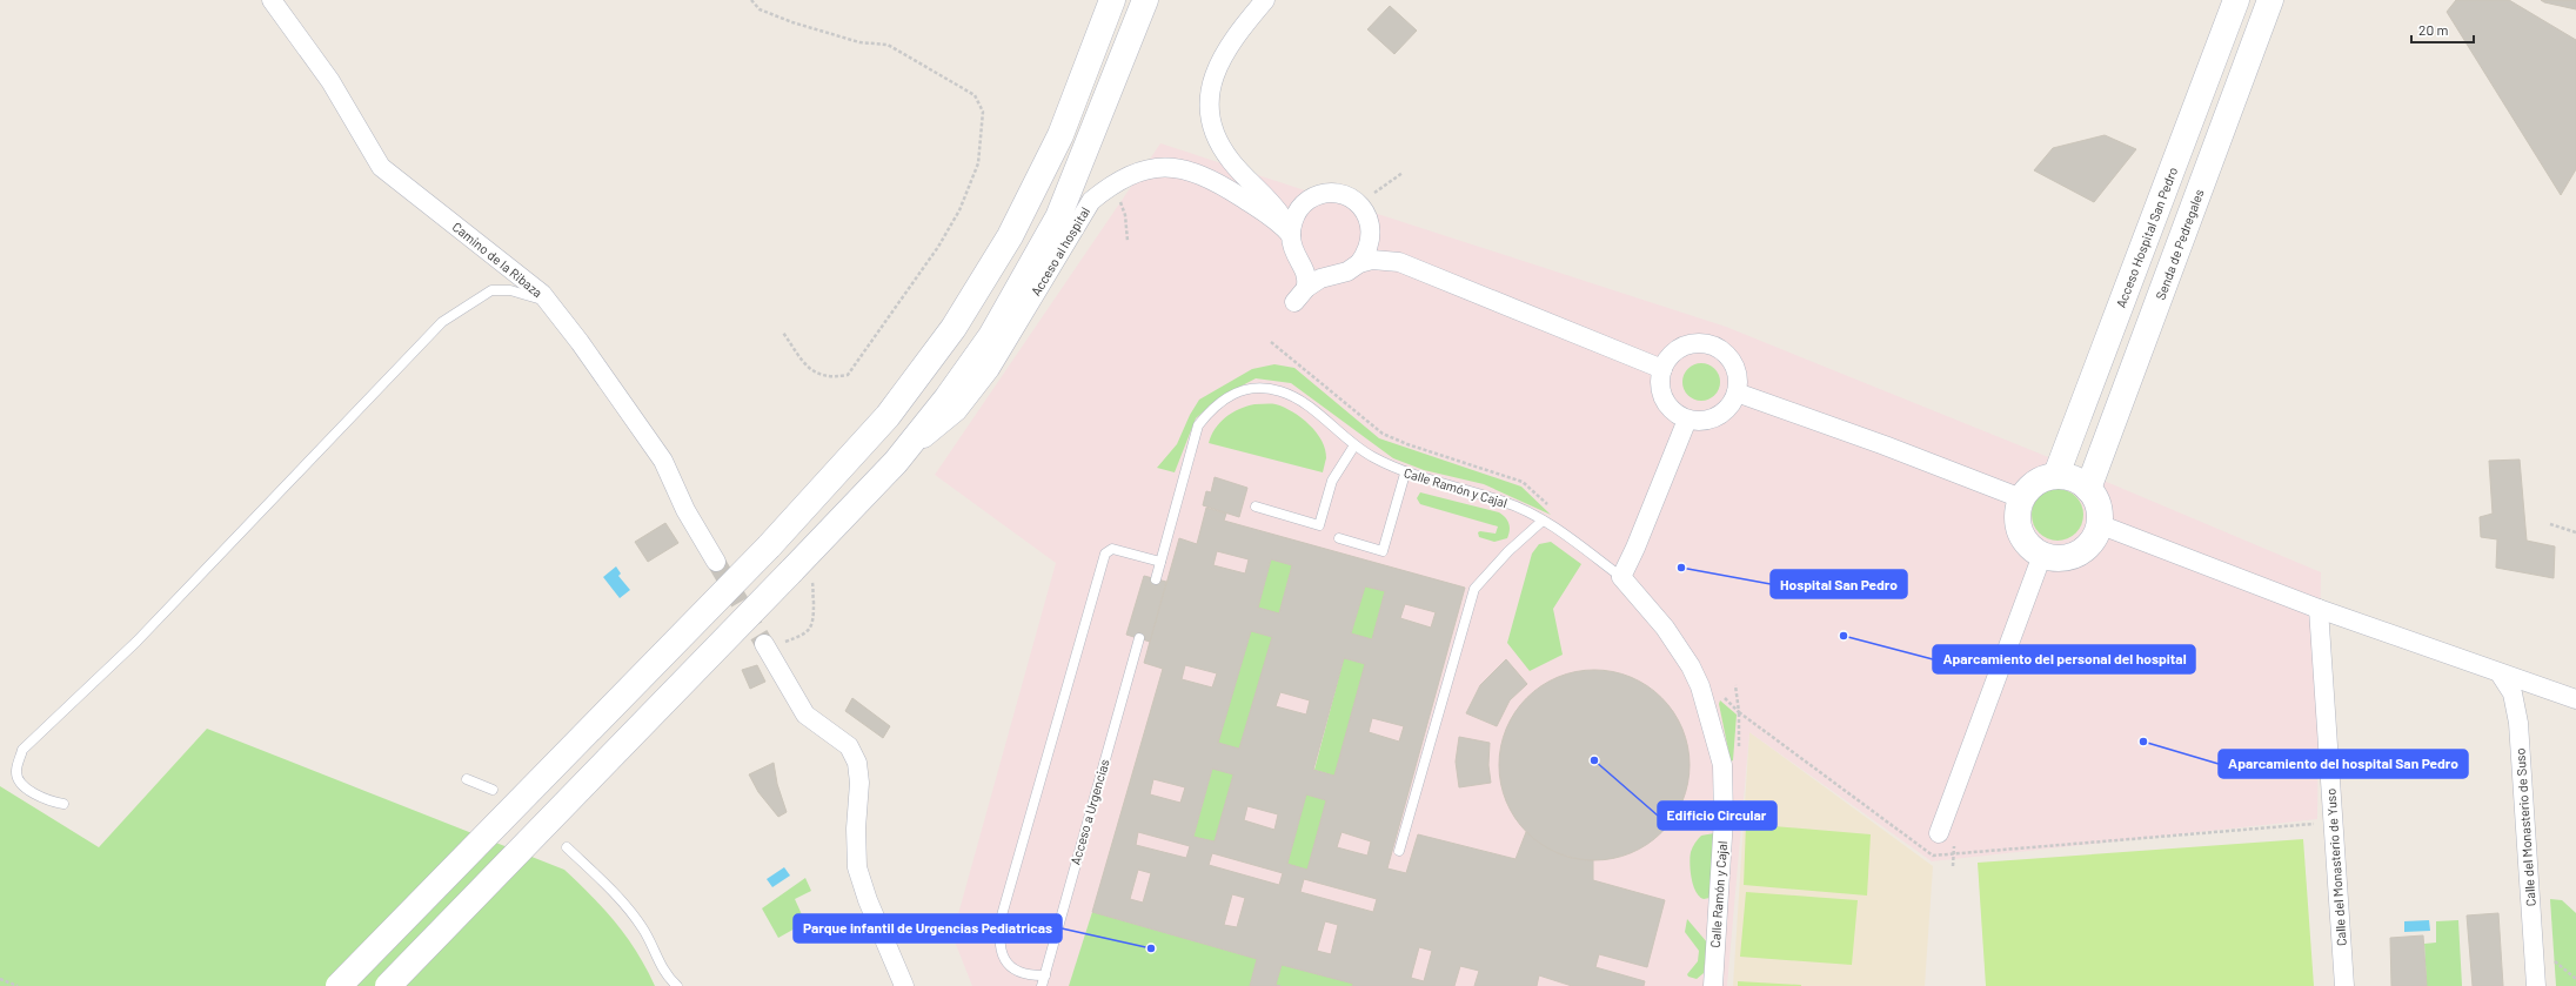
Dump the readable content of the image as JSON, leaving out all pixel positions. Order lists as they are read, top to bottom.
{
  "streets": {
    "main road": ["Acceso Hospital San Pedro", "Senda de Pedregales"],
    "street": [
      "Acceso al hospital",
      "Camino de la Ribaza",
      "Calle Ramón y Cajal",
      "Calle del Monasterio de Suso",
      "Calle del Monasterio de Yuso"
    ],
    "lane": ["Acceso a Urgencias"]
  },
  "crossings": [
    ["Acceso Hospital San Pedro", "Senda de Pedregales"]
  ],
  "places": [
    "Hospital San Pedro",
    "Aparcamiento del personal del hospital",
    "Aparcamiento del hospital San Pedro",
    "Edificio Circular",
    "Parque infantil de Urgencias Pediatricas"
  ],
  "scale_bar": "20 m"
}
